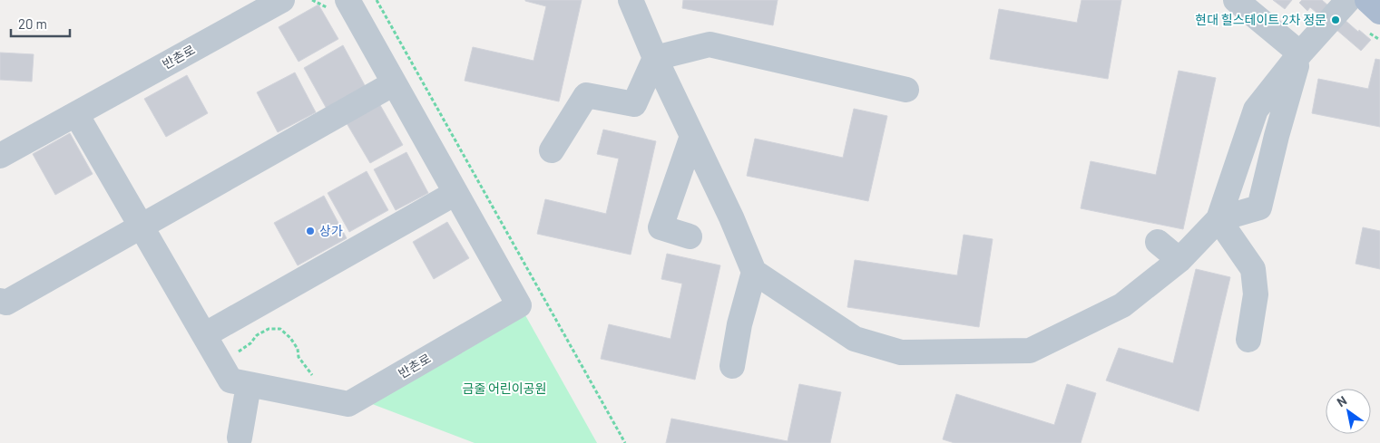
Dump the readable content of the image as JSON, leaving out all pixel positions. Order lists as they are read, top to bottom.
{
  "streets": {
    "street": ["반촌로"]
  },
  "parks": ["금줄 어린이공원"],
  "places": ["현대 힐스테이트 2차 정문", "상가"],
  "scale_bar": "20 m",
  "north": "top left"
}
